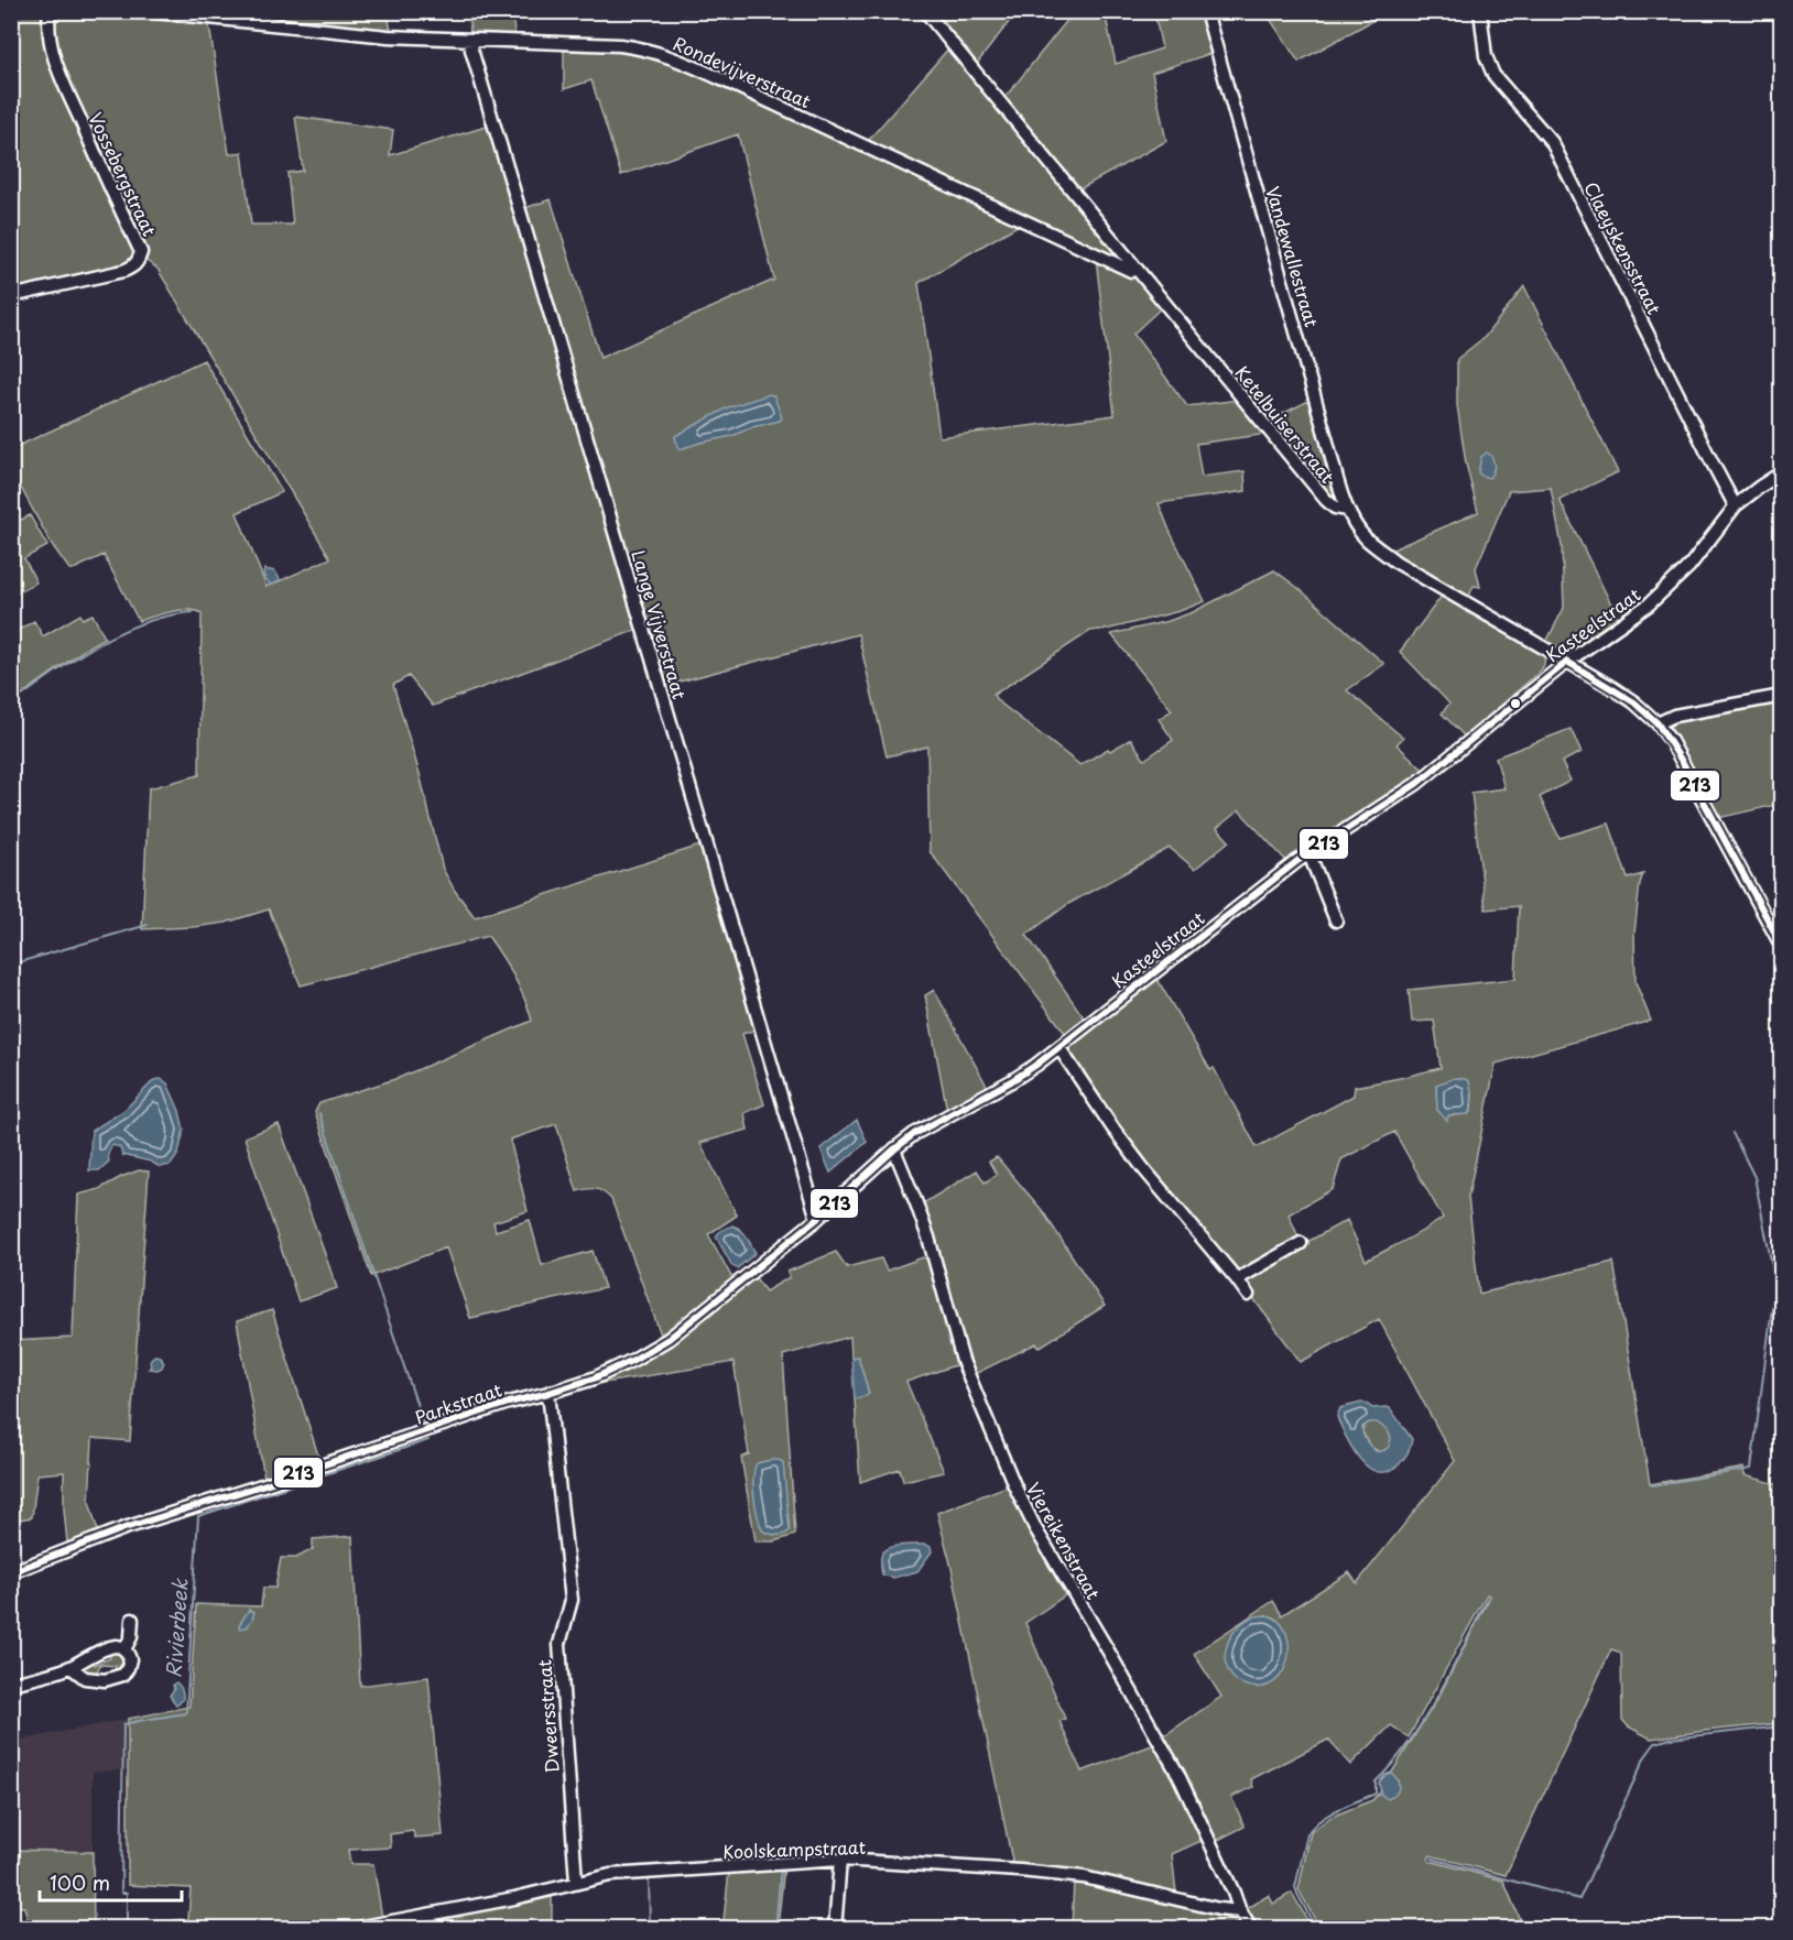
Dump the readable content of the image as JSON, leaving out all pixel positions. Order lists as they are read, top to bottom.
{
  "streets": {
    "street": [
      "Rondevijverstraat",
      "Vossebergstraat",
      "Claeyskensstraat",
      "Vandewallestraat",
      "Ketelbuiserstraat",
      "Lange Vijverstraat",
      "Kasteelstraat",
      "Parkstraat",
      "Viereikenstraat",
      "Dweersstraat",
      "Koolskampstraat"
    ]
  },
  "crossings": [
    ["Rondevijverstraat", "Ketelbuiserstraat"],
    ["Rondevijverstraat", "Lange Vijverstraat"],
    ["Claeyskensstraat", "Kasteelstraat"],
    ["Vandewallestraat", "Ketelbuiserstraat"],
    ["Ketelbuiserstraat", "Kasteelstraat"],
    ["Lange Vijverstraat", "Parkstraat"],
    ["Kasteelstraat", "Parkstraat"],
    ["Kasteelstraat", "Viereikenstraat"],
    ["Parkstraat", "Viereikenstraat"],
    ["Parkstraat", "Dweersstraat"],
    ["Viereikenstraat", "Koolskampstraat"],
    ["Dweersstraat", "Koolskampstraat"]
  ],
  "water": ["Rivierbeek"],
  "lines": ["transit line 213"],
  "scale_bar": "100 m"
}
